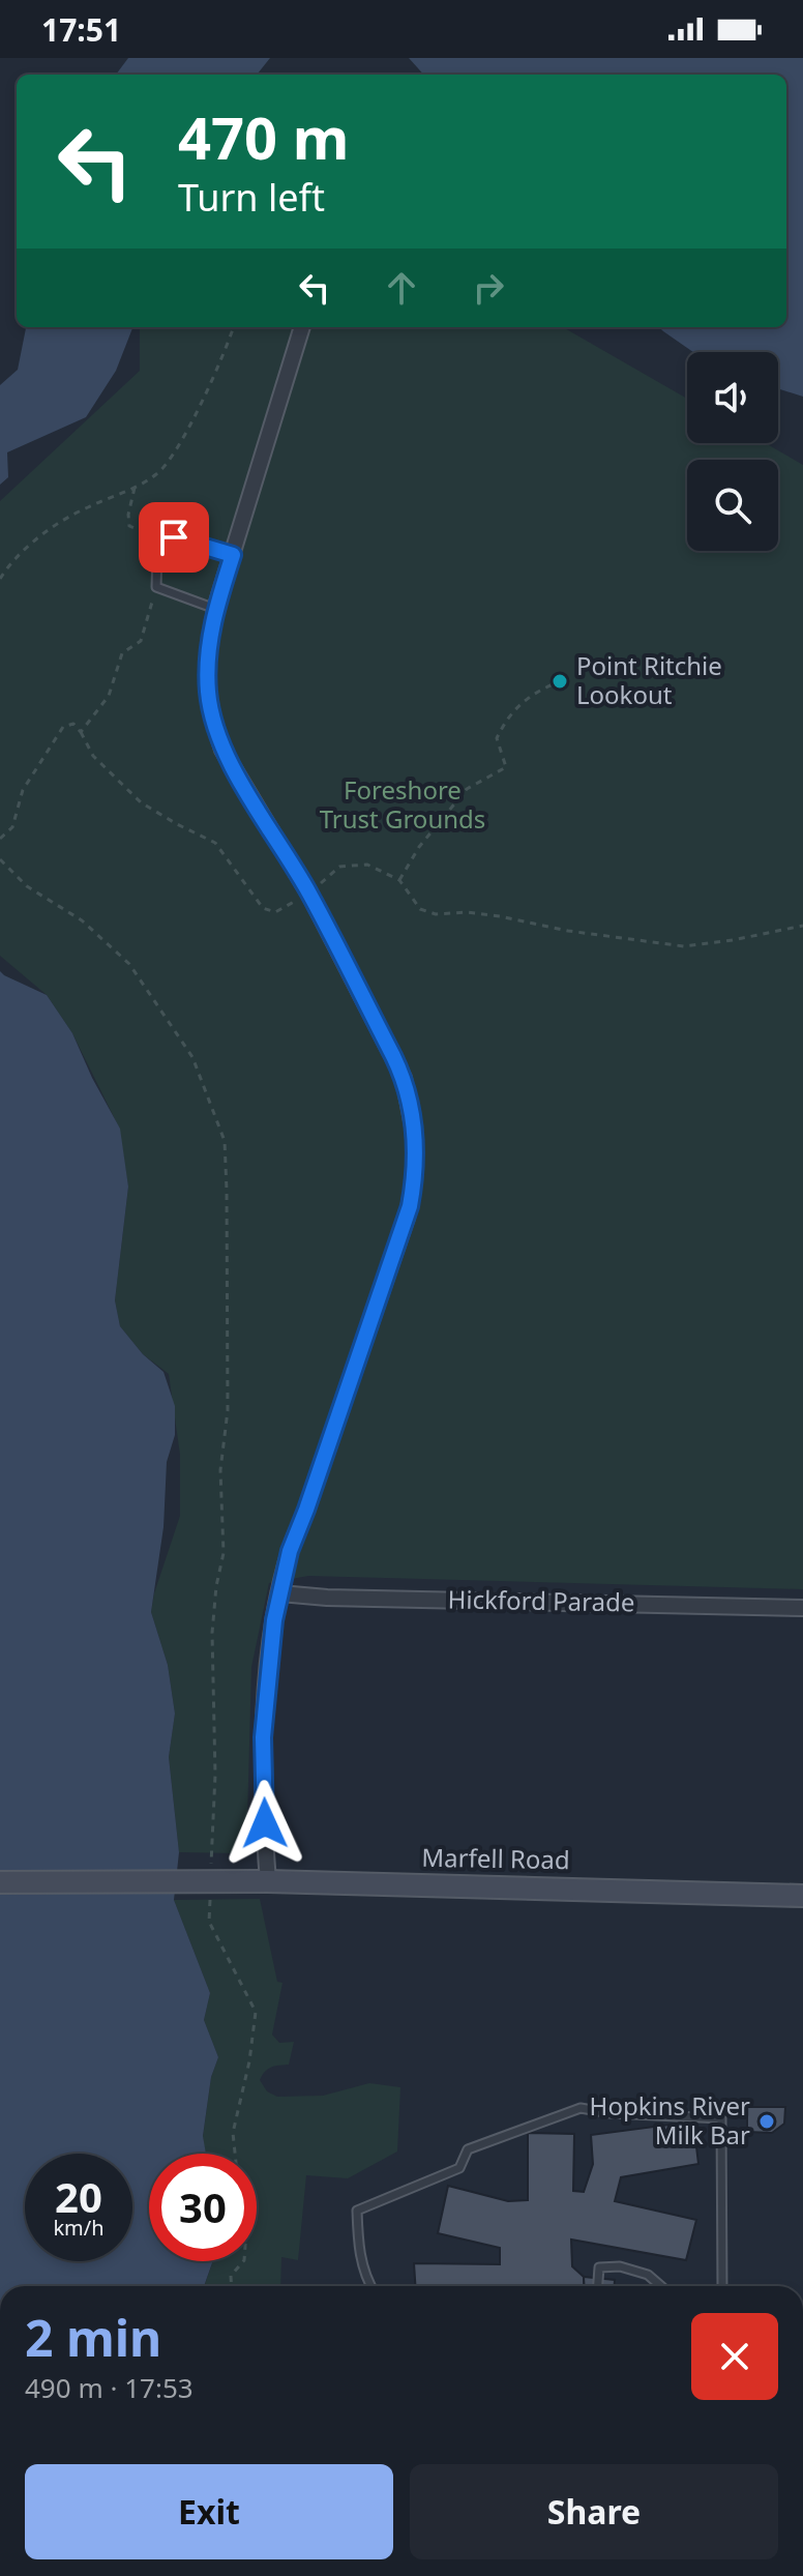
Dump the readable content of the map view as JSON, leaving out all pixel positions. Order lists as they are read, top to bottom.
{
  "streets": {
    "street": ["Hickford Parade", "Marfell Road"]
  },
  "parks": ["Foreshore Trust Grounds"],
  "places": ["Point Ritchie Lookout", "Hopkins River Milk Bar"],
  "page": {
    "status": "17:51",
    "turn": ["470 m", "Turn left"],
    "speed": "20 km/h",
    "limit": "30",
    "heading": ["2 min", "490 m · 17:53"],
    "buttons": ["Exit", "Share"]
  }
}
